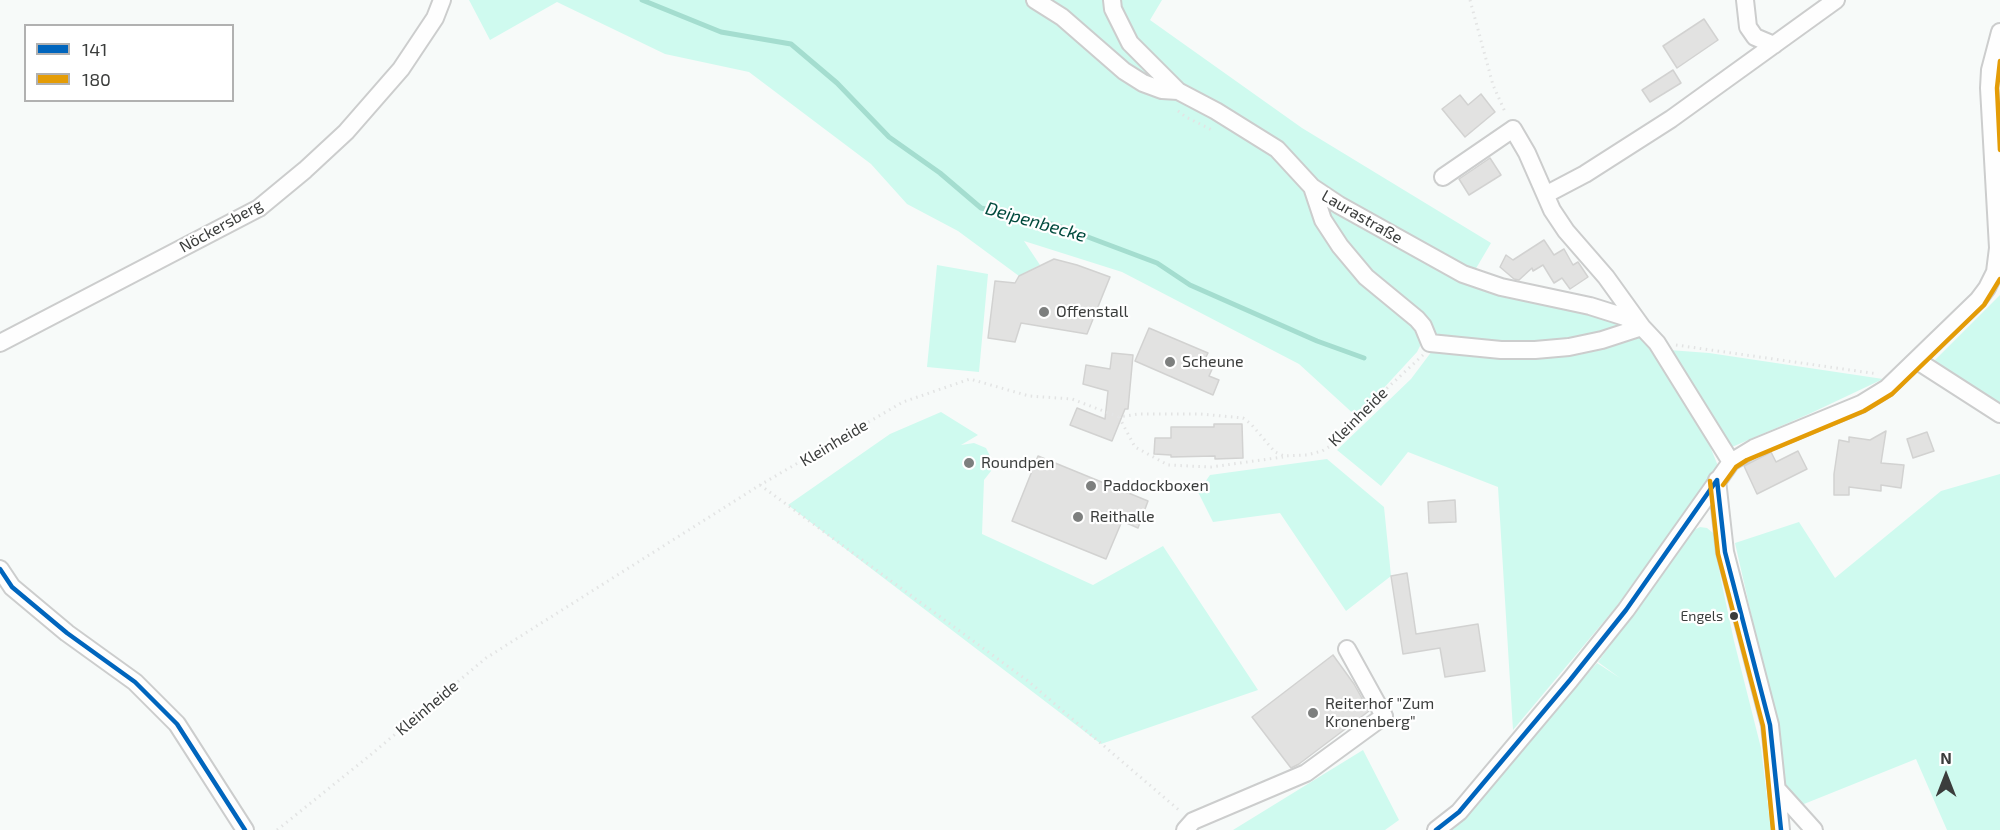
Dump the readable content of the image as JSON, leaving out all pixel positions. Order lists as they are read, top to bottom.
{
  "streets": {
    "street": ["Laurastraße", "Nöckersberg"],
    "path": ["Kleinheide"]
  },
  "water": ["Deipenbecke"],
  "places": [
    "Offenstall",
    "Scheune",
    "Roundpen",
    "Paddockboxen",
    "Reithalle",
    "Engels",
    "Reiterhof \"Zum Kronenberg\""
  ],
  "lines": ["transit line 180", "transit line 141"],
  "legend": ["141", "180"],
  "north": "top"
}
